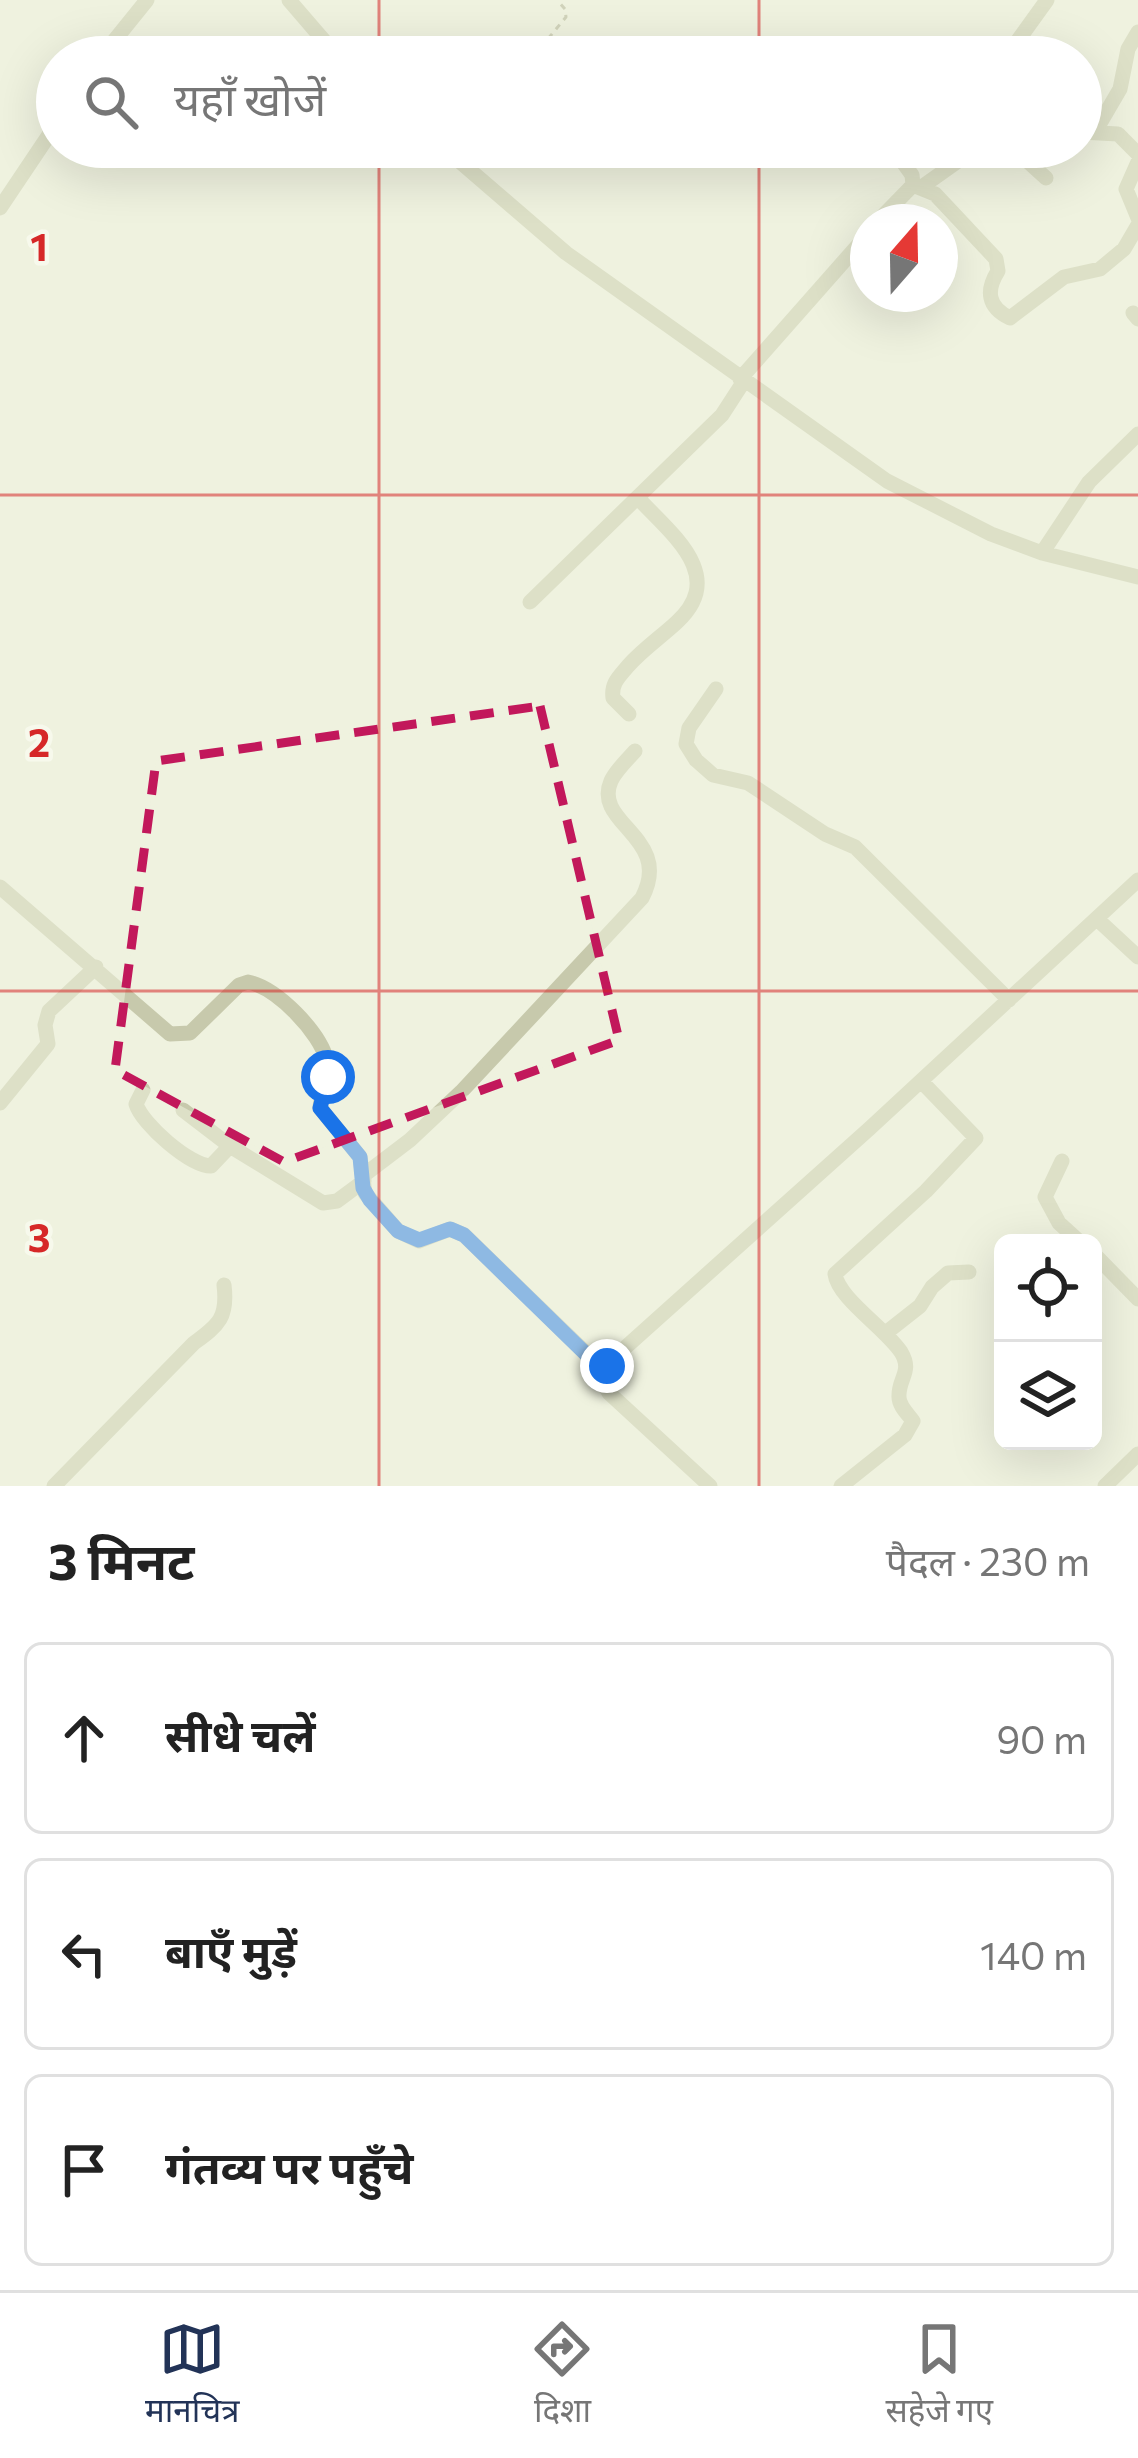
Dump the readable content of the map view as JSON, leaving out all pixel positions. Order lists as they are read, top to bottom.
{
  "north": "top",
  "page": {
    "search": "यहाँ खोजें",
    "heading": ["3 मिनट", "पैदल · 230 m"],
    "list": [
      ["सीधे चलें", "90 m"],
      ["बाएँ मुड़ें", "140 m"],
      "गंतव्य पर पहुँचे"
    ],
    "nav": ["मानचित्र", "दिशा", "सहेजे गए"]
  },
  "grid": {
    "rows": ["1", "2", "3"]
  }
}
